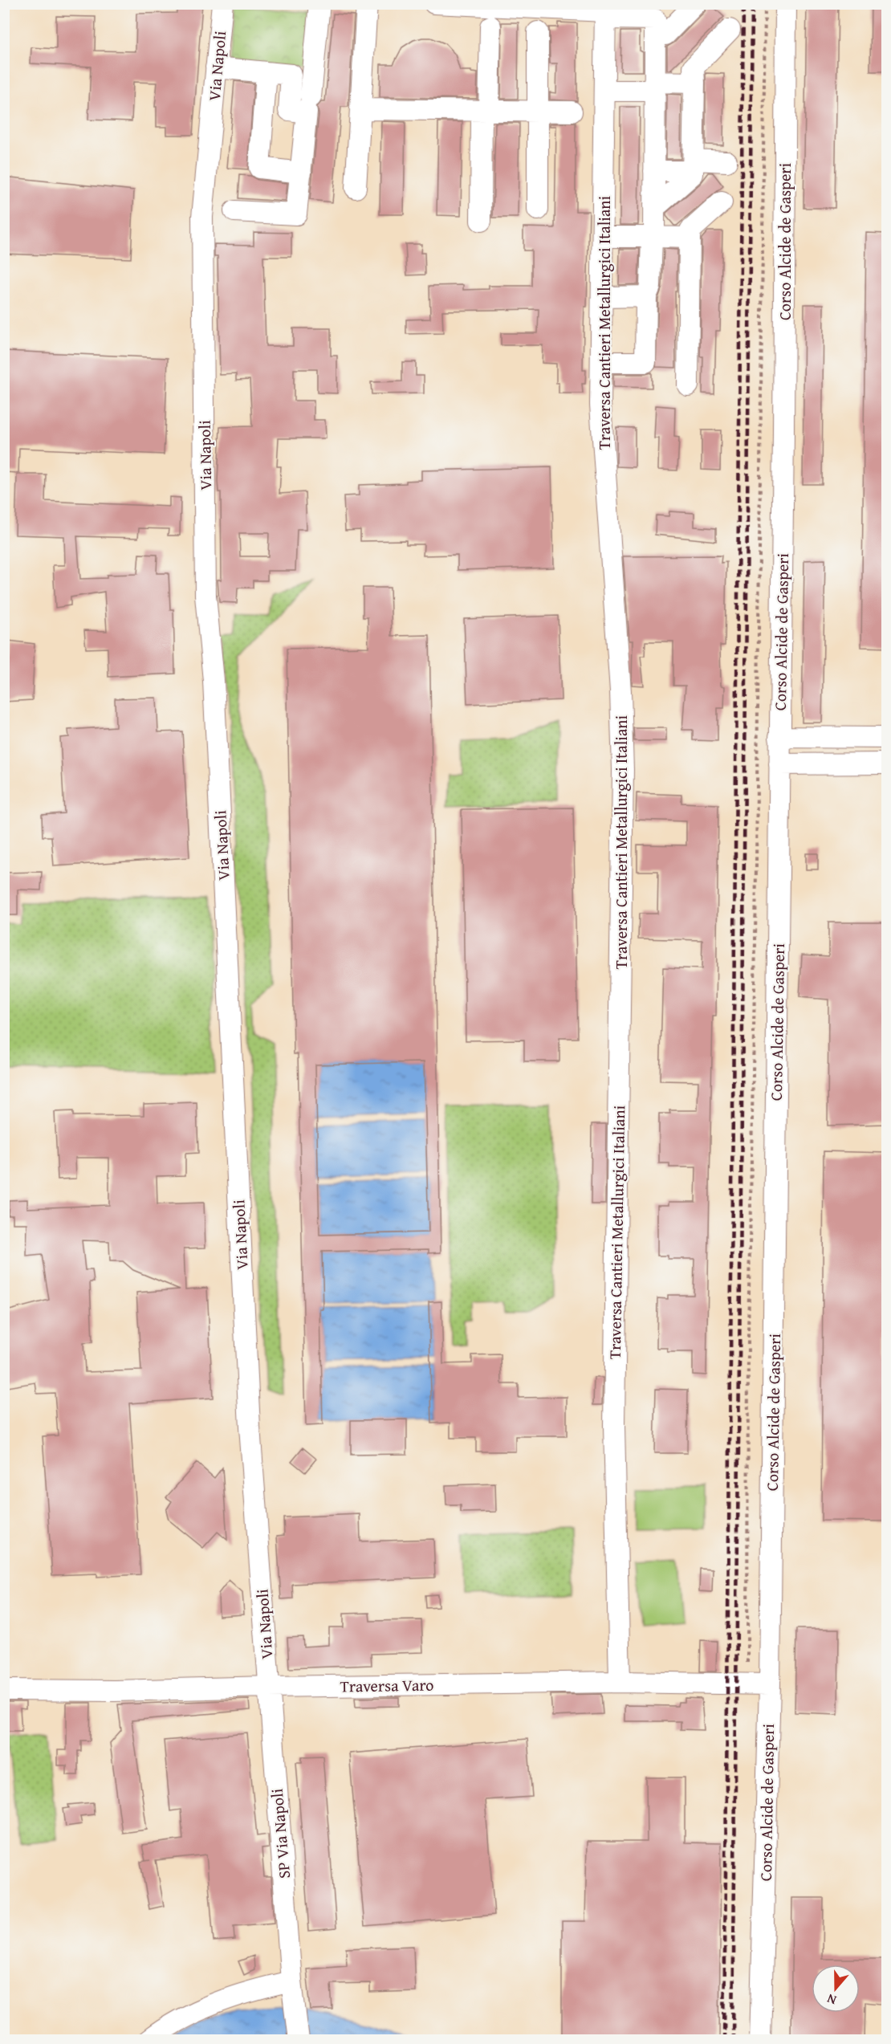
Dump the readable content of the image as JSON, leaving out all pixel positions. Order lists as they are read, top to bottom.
{
  "streets": {
    "street": [
      "Via Napoli",
      "Corso Alcide de Gasperi",
      "Traversa Cantieri Metallurgici Italiani",
      "Traversa Varo",
      "SP Via Napoli"
    ]
  },
  "crossings": [
    ["Via Napoli", "Traversa Varo"],
    ["Via Napoli", "SP Via Napoli"],
    ["Corso Alcide de Gasperi", "Traversa Varo"],
    ["Traversa Cantieri Metallurgici Italiani", "Traversa Varo"],
    ["Traversa Varo", "SP Via Napoli"]
  ],
  "north": "bottom"
}
